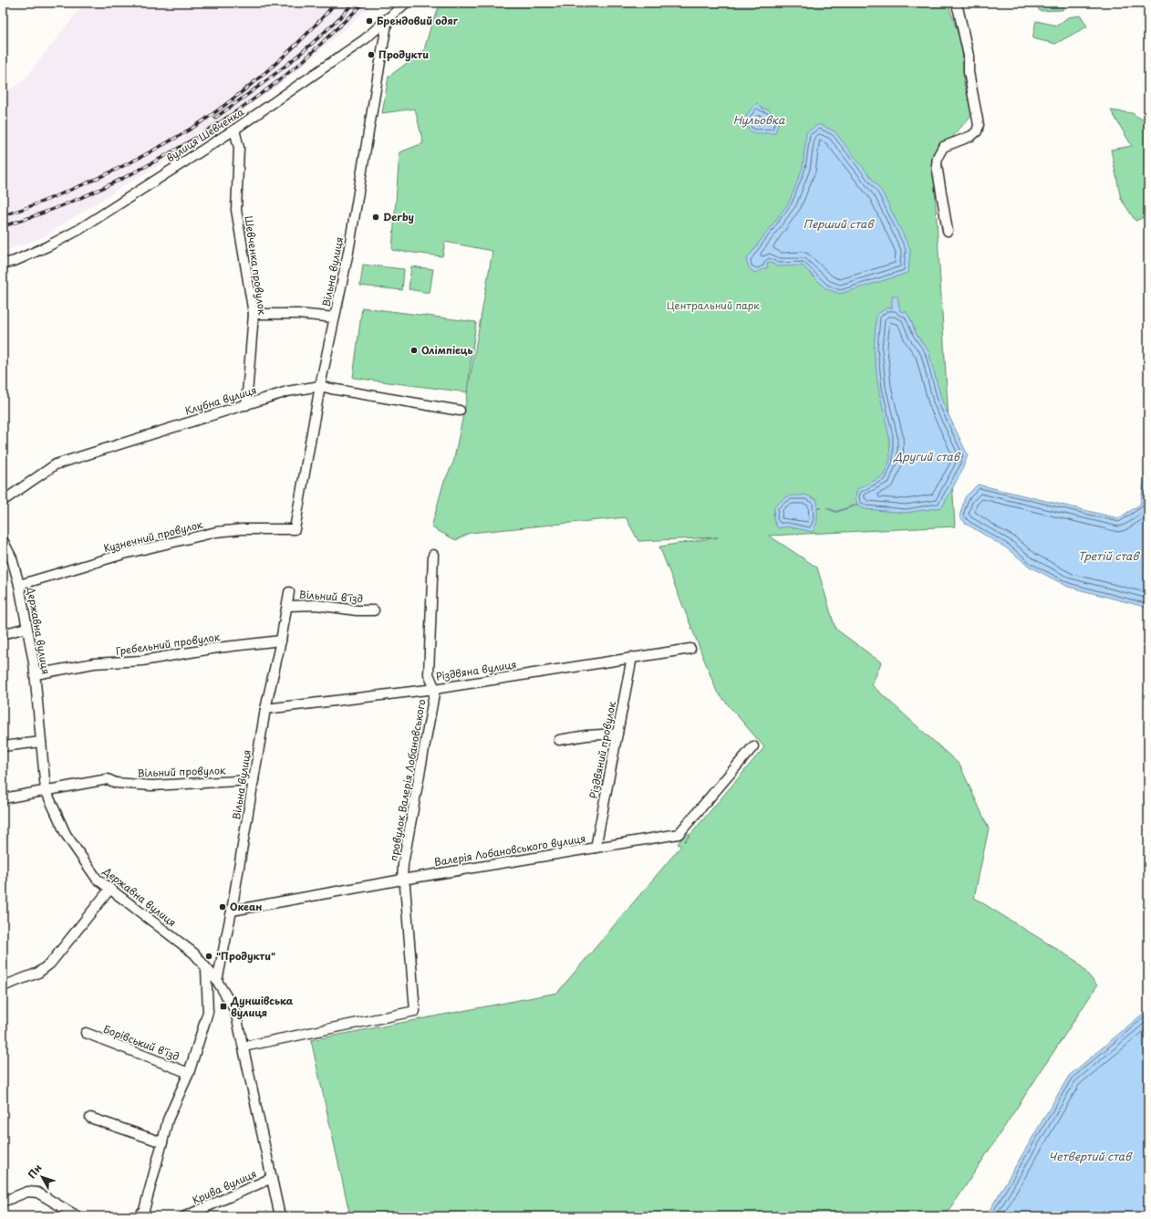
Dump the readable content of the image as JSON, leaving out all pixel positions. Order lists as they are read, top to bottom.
{
  "streets": {
    "street": [
      "вулиця Шевченка",
      "Шевченка провулок",
      "Вільна вулиця",
      "Клубна вулиця",
      "Кузнечний провулок",
      "Вільний в'їзд",
      "Державна вулиця",
      "Гребельний провулок",
      "Різдвяна вулиця",
      "Різдвяний провулок",
      "Вільний провулок",
      "провулок Валерія Лобановського",
      "Валерія Лобановського вулиця",
      "Борівський в'їзд",
      "Крива вулиця"
    ]
  },
  "crossings": [
    ["вулиця Шевченка", "Шевченка провулок"],
    ["вулиця Шевченка", "Вільна вулиця"],
    ["Шевченка провулок", "Клубна вулиця"],
    ["Вільна вулиця", "Клубна вулиця"],
    ["Вільна вулиця", "Кузнечний провулок"],
    ["Вільна вулиця", "Вільний в'їзд"],
    ["Вільна вулиця", "Державна вулиця"],
    ["Вільна вулиця", "Гребельний провулок"],
    ["Вільна вулиця", "Різдвяна вулиця"],
    ["Вільна вулиця", "Вільний провулок"],
    ["Вільна вулиця", "Валерія Лобановського вулиця"],
    ["Кузнечний провулок", "Державна вулиця"],
    ["Державна вулиця", "Гребельний провулок"],
    ["Державна вулиця", "Вільний провулок"],
    ["Державна вулиця", "провулок Валерія Лобановського"],
    ["Державна вулиця", "Крива вулиця"],
    ["Різдвяна вулиця", "Різдвяний провулок"],
    ["Різдвяна вулиця", "провулок Валерія Лобановського"],
    ["Різдвяний провулок", "Валерія Лобановського вулиця"],
    ["провулок Валерія Лобановського", "Валерія Лобановського вулиця"]
  ],
  "water": [
    "Нульовка",
    "Перший став",
    "Другий став",
    "Третій став",
    "Четвертий став"
  ],
  "parks": ["Центральний парк"],
  "places": {
    "other": [
      "Брендовий одяг",
      "Продукти",
      "Derby",
      "Олімпієць",
      "Океан",
      "\"Продукти\""
    ],
    "transit": ["Дуншівська вулиця"]
  },
  "north": "top left"
}
